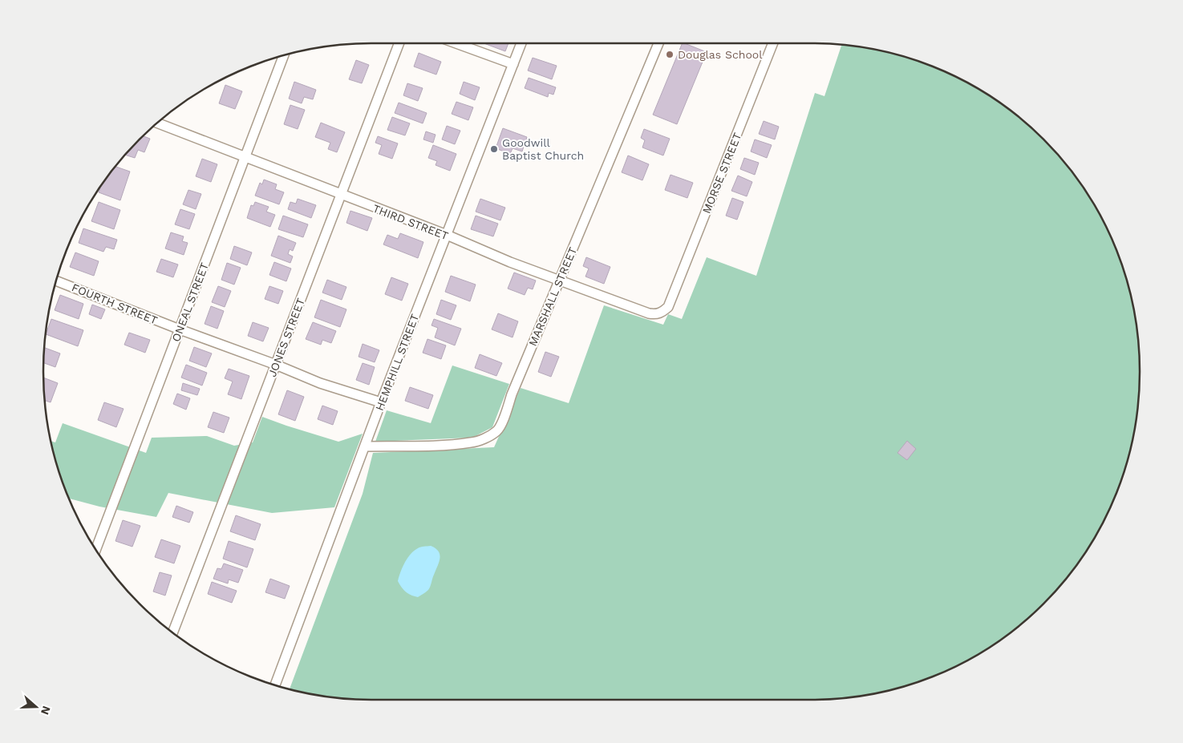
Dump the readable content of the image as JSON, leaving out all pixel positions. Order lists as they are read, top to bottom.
{
  "streets": {
    "street": [
      "MORSE STREET",
      "THIRD STREET",
      "MARSHALL STREET",
      "ONEAL STREET",
      "FOURTH STREET",
      "JONES STREET",
      "HEMPHILL STREET"
    ]
  },
  "crossings": [
    ["MORSE STREET", "THIRD STREET"],
    ["THIRD STREET", "MARSHALL STREET"],
    ["THIRD STREET", "ONEAL STREET"],
    ["THIRD STREET", "JONES STREET"],
    ["THIRD STREET", "HEMPHILL STREET"],
    ["MARSHALL STREET", "HEMPHILL STREET"],
    ["ONEAL STREET", "FOURTH STREET"],
    ["FOURTH STREET", "JONES STREET"],
    ["FOURTH STREET", "HEMPHILL STREET"]
  ],
  "places": ["Douglas School", "Goodwill Baptist Church"],
  "north": "right"
}
